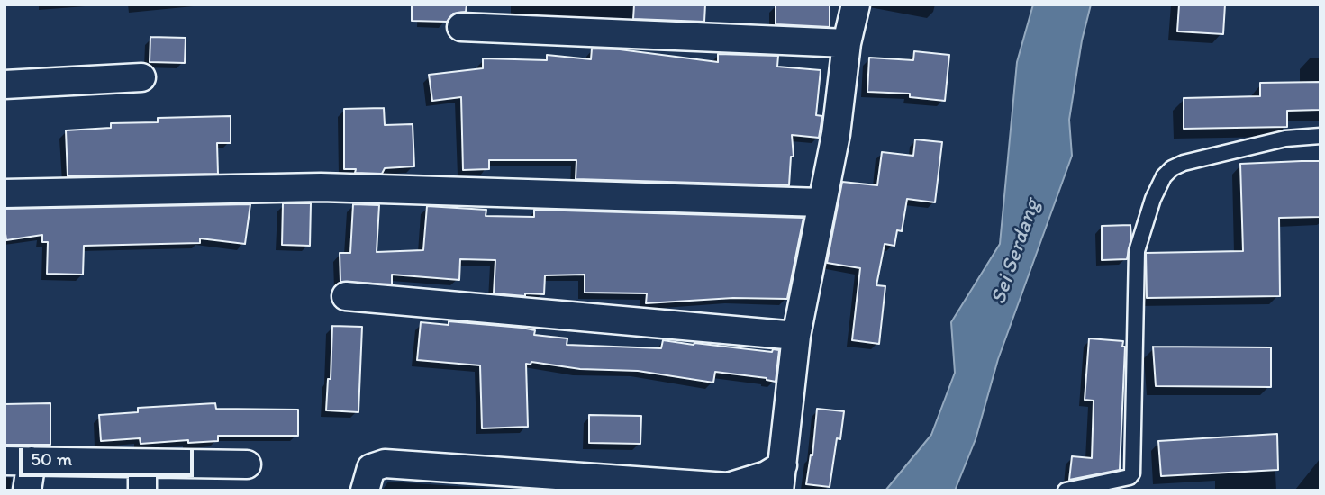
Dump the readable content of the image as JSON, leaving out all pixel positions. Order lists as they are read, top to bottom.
{
  "water": ["Sei Serdang"],
  "scale_bar": "50 m"
}
